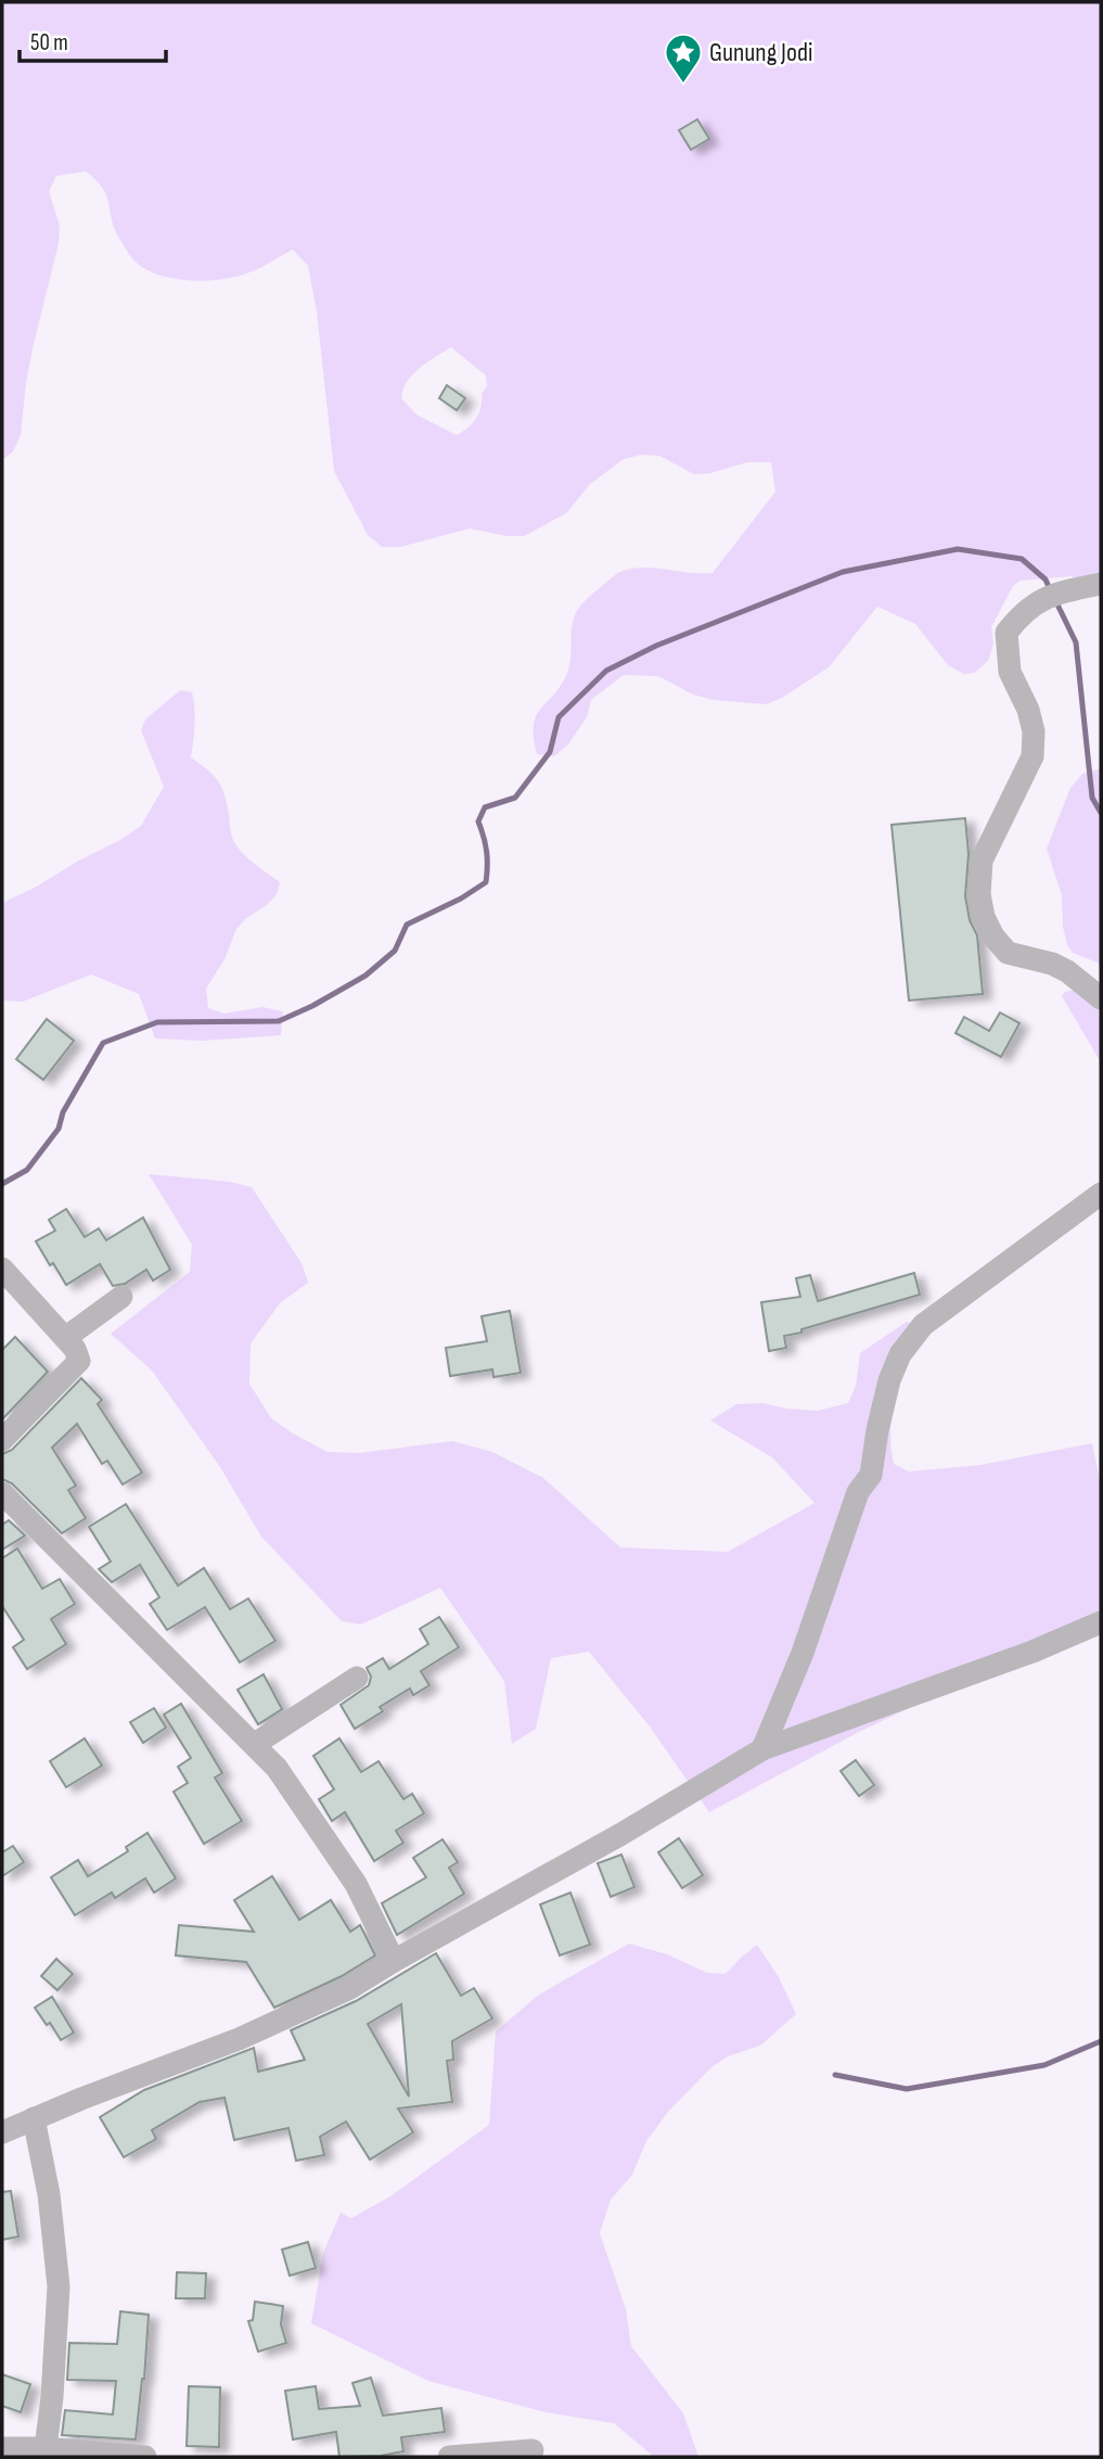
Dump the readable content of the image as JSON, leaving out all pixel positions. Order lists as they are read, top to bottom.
{
  "places": {
    "place": ["Gunung Jodi"]
  },
  "scale_bar": "50 m"
}
